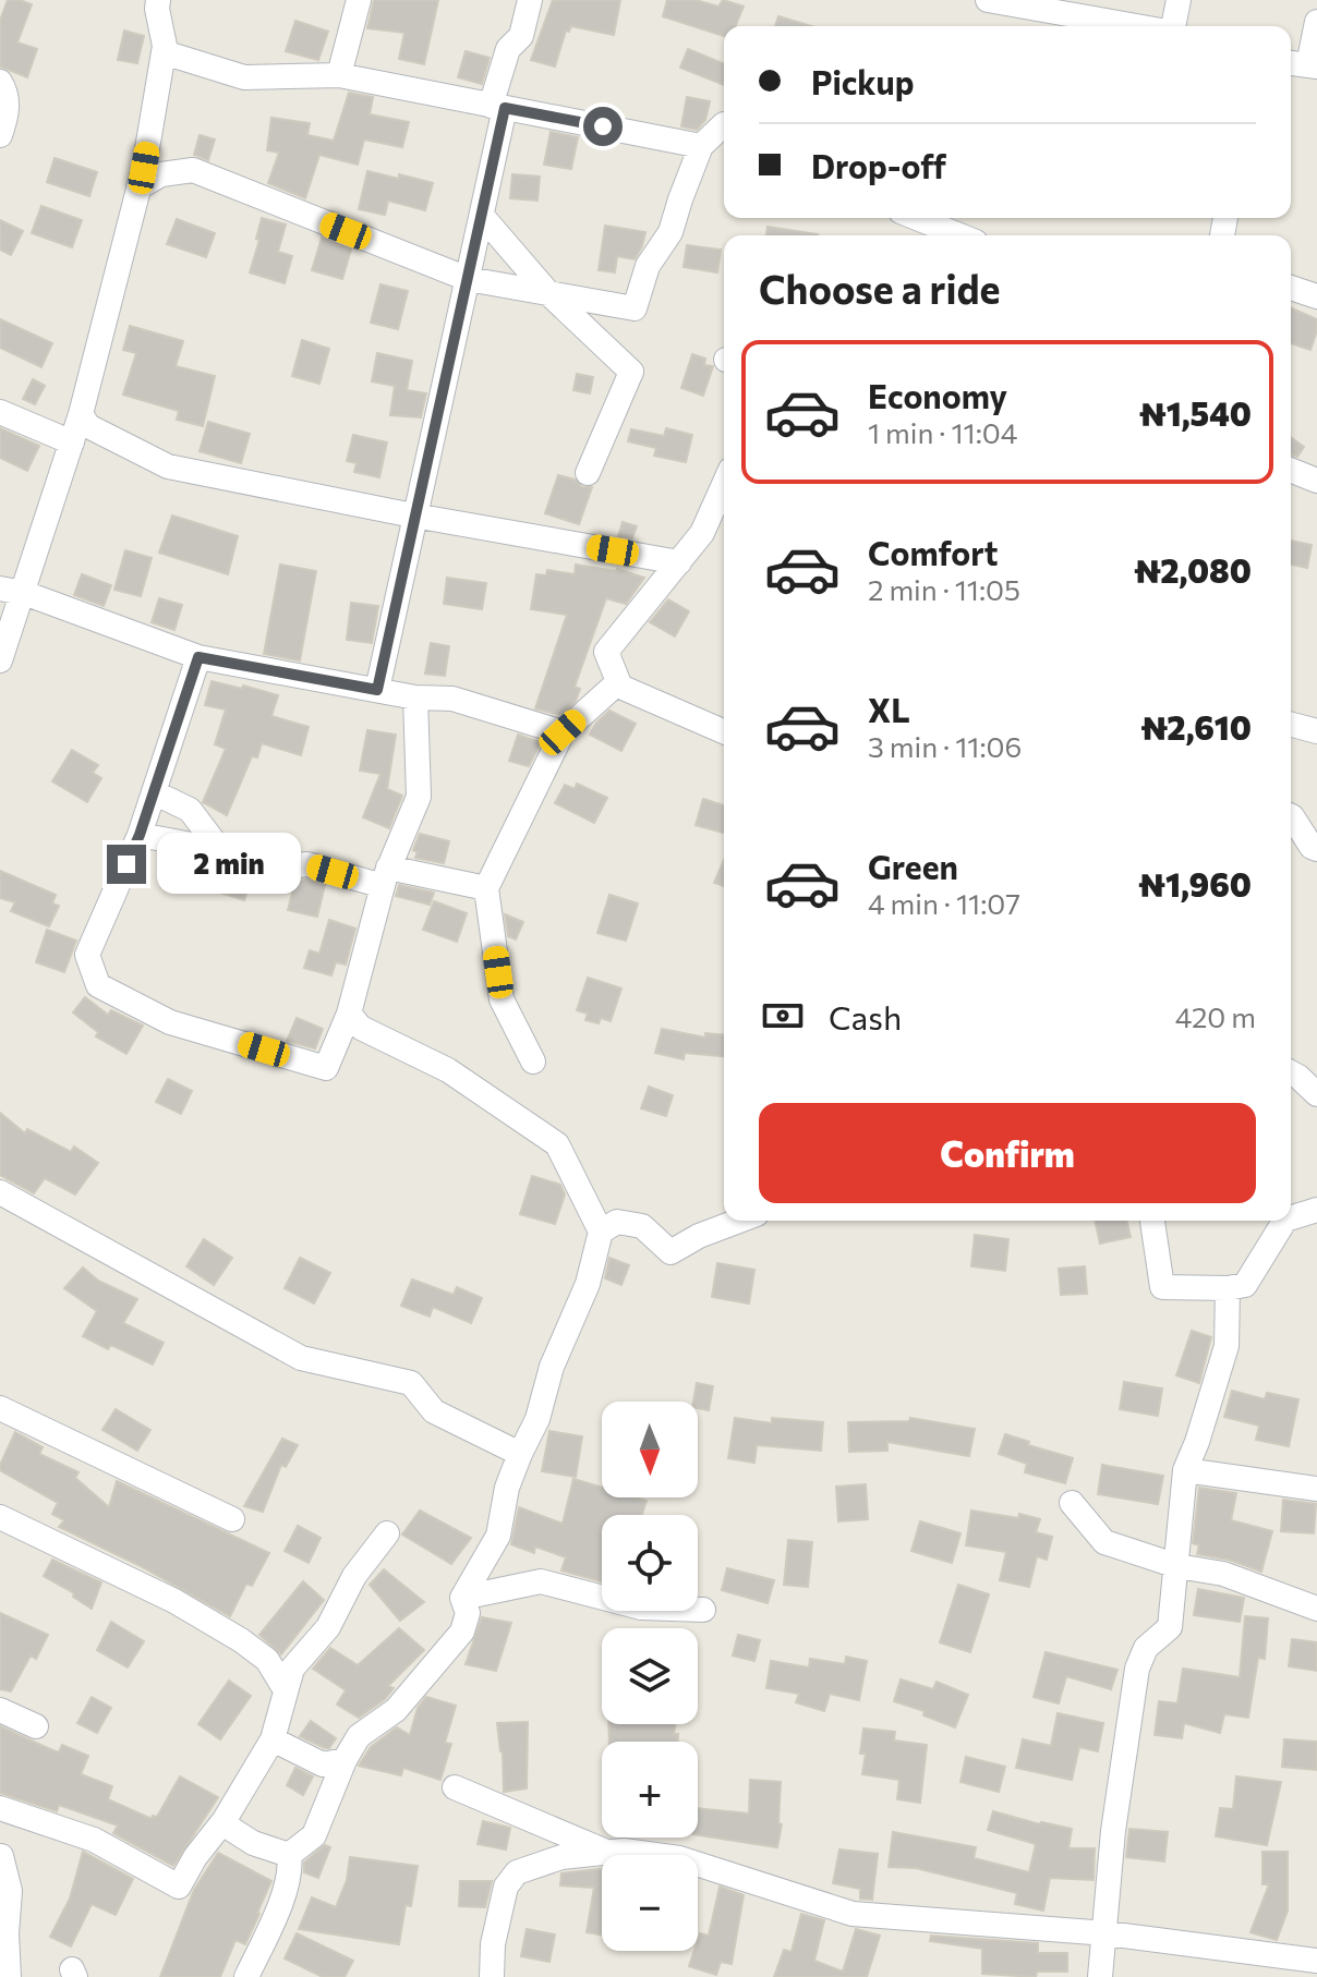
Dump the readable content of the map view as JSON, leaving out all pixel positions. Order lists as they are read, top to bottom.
{
  "north": "bottom",
  "page": {
    "banner": ["Pickup", "Drop-off"],
    "heading": "Choose a ride",
    "list": [
      {
        "name": "Economy",
        "note": "1 min · 11:04",
        "value": "₦1,540"
      },
      {
        "name": "Comfort",
        "note": "2 min · 11:05",
        "value": "₦2,080"
      },
      {
        "name": "XL",
        "note": "3 min · 11:06",
        "value": "₦2,610"
      },
      {
        "name": "Green",
        "note": "4 min · 11:07",
        "value": "₦1,960"
      }
    ],
    "bubble": "2 min",
    "pay": ["Cash", "420 m"],
    "buttons": "Confirm",
    "map_buttons": ["+", "−"]
  }
}
